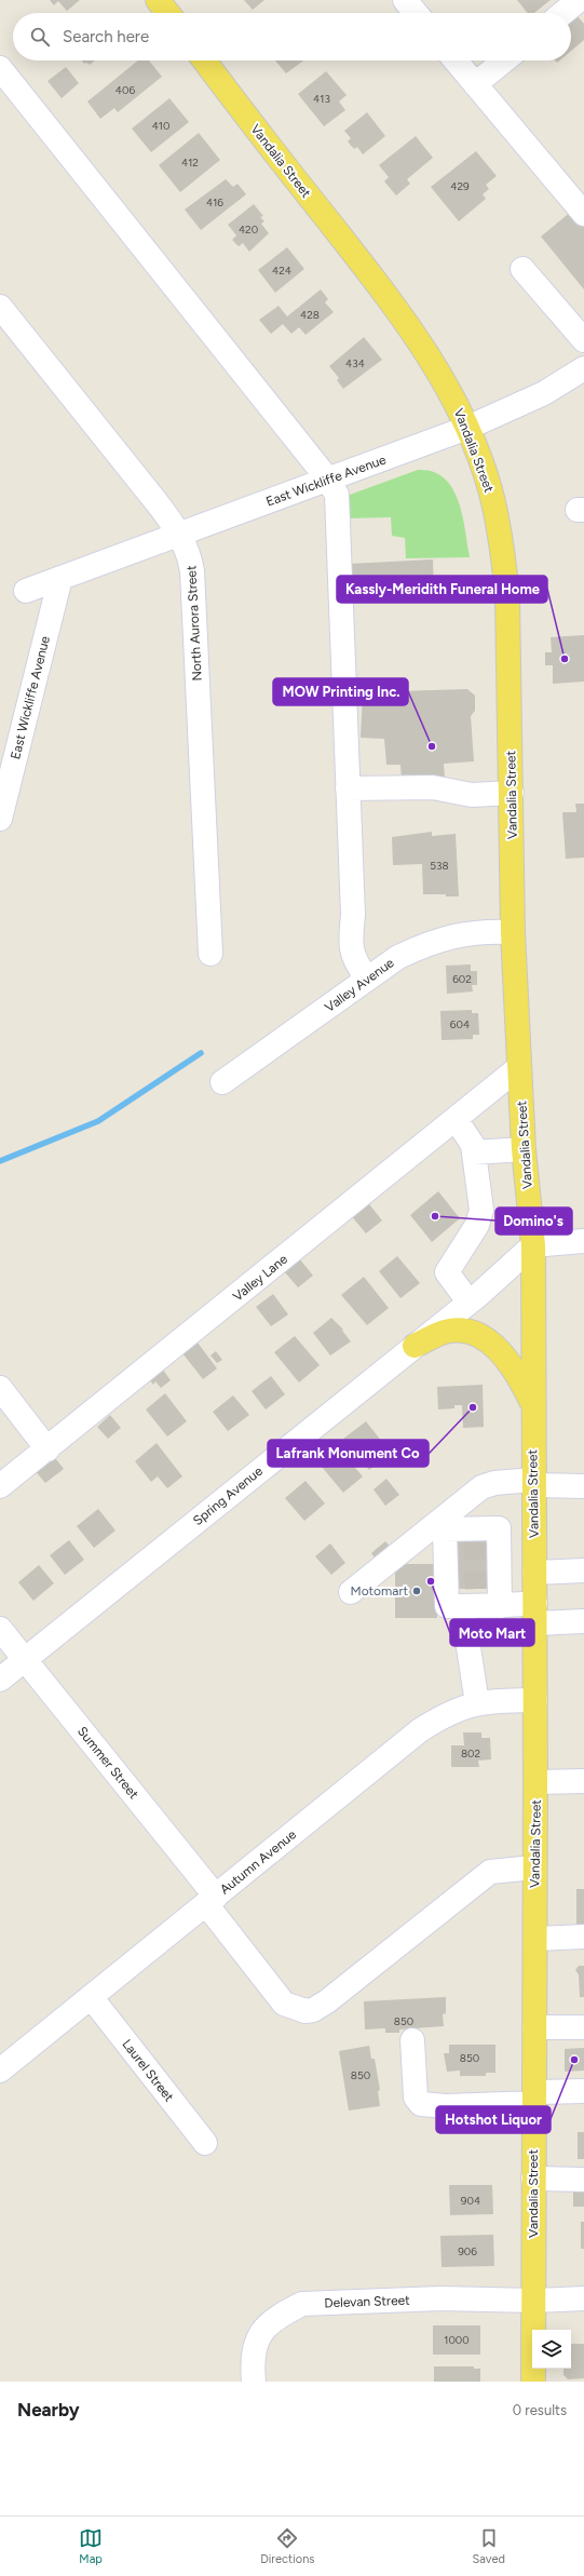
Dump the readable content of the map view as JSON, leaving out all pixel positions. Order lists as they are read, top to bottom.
{
  "streets": {
    "main road": ["Vandalia Street"],
    "street": [
      "East Wickliffe Avenue",
      "North Aurora Street",
      "Valley Avenue",
      "Valley Lane",
      "Spring Avenue",
      "Summer Street",
      "Autumn Avenue",
      "Laurel Street",
      "Delevan Street"
    ]
  },
  "crossings": [
    ["Vandalia Street", "East Wickliffe Avenue"],
    ["Vandalia Street", "Valley Avenue"],
    ["Vandalia Street", "Valley Lane"],
    ["Vandalia Street", "Spring Avenue"],
    ["Vandalia Street", "Summer Street"],
    ["Vandalia Street", "Autumn Avenue"],
    ["Vandalia Street", "Delevan Street"],
    ["East Wickliffe Avenue", "North Aurora Street"],
    ["Spring Avenue", "Summer Street"],
    ["Summer Street", "Autumn Avenue"],
    ["Autumn Avenue", "Laurel Street"]
  ],
  "places": [
    "Kassly-Meridith Funeral Home",
    "MOW Printing Inc.",
    "Domino's",
    "Lafrank Monument Co",
    "Moto Mart",
    "Motomart",
    "Hotshot Liquor"
  ],
  "house_numbers": [
    "406",
    "413",
    "410",
    "412",
    "429",
    "416",
    "420",
    "424",
    "428",
    "434",
    "538",
    "602",
    "604",
    "802",
    "850",
    "850",
    "850",
    "904",
    "906",
    "1000"
  ],
  "page": {
    "search": "Search here",
    "heading": ["Nearby", "0 results"],
    "nav": ["Map", "Directions", "Saved"]
  }
}
